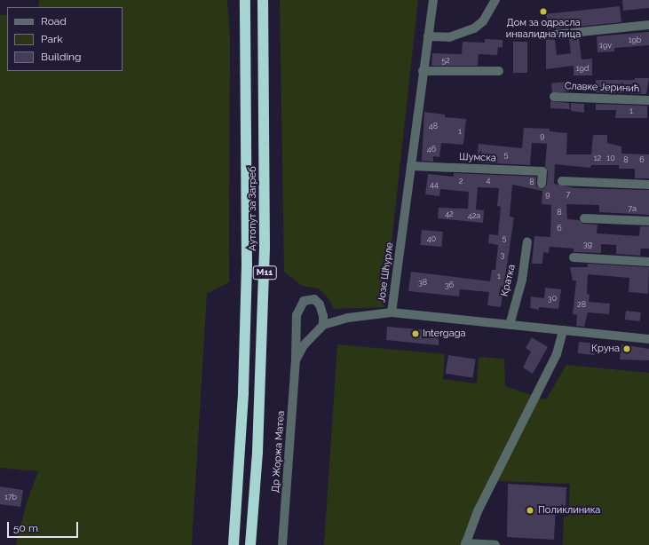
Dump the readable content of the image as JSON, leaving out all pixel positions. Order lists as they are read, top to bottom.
{
  "streets": {
    "highway": ["Аутопут за Загреб", "M11"],
    "street": [
      "Славке Јеринић",
      "Шумска",
      "Јозе Шћурле",
      "Кратка",
      "Др Жоржа Матеа"
    ]
  },
  "crossings": [
    ["Шумска", "Јозе Шћурле"],
    ["Јозе Шћурле", "Кратка"]
  ],
  "places": [
    "Дом за одрасла инвалидна лица",
    "Intergaga",
    "Круна",
    "Поликлиника"
  ],
  "house_numbers": [
    "19b",
    "19v",
    "52",
    "19d",
    "1",
    "48",
    "1",
    "9",
    "46",
    "5",
    "12",
    "10",
    "8",
    "6",
    "4",
    "2",
    "8",
    "44",
    "9",
    "7",
    "7a",
    "8",
    "42",
    "42a",
    "6",
    "5",
    "40",
    "3g",
    "3",
    "1",
    "38",
    "36",
    "30",
    "28",
    "17b"
  ],
  "legend": ["Road", "Park", "Building"],
  "scale_bar": "50 m"
}
